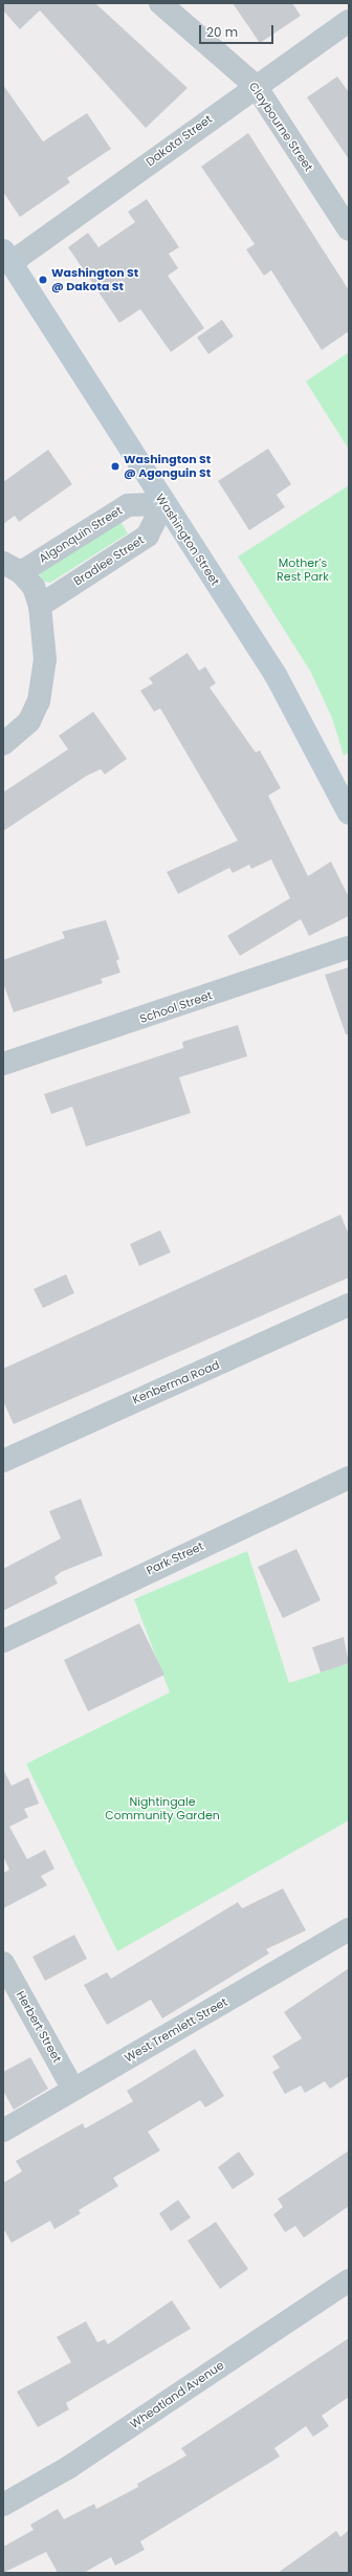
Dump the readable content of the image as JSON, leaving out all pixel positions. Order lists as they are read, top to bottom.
{
  "streets": {
    "main road": ["Washington Street"],
    "street": [
      "Claybourne Street",
      "Dakota Street",
      "Algonquin Street",
      "Bradlee Street",
      "School Street",
      "Kenberma Road",
      "Park Street",
      "Herbert Street",
      "West Tremlett Street",
      "Wheatland Avenue"
    ]
  },
  "crossings": [
    ["Claybourne Street", "Dakota Street"],
    ["Dakota Street", "Washington Street"],
    ["Algonquin Street", "Washington Street"],
    ["Algonquin Street", "Bradlee Street"],
    ["Washington Street", "Bradlee Street"],
    ["Herbert Street", "West Tremlett Street"]
  ],
  "parks": ["Mother’s Rest Park", "Nightingale Community Garden"],
  "places": ["Washington St @ Dakota St", "Washington St @ Agonguin St"],
  "scale_bar": "20 m"
}
